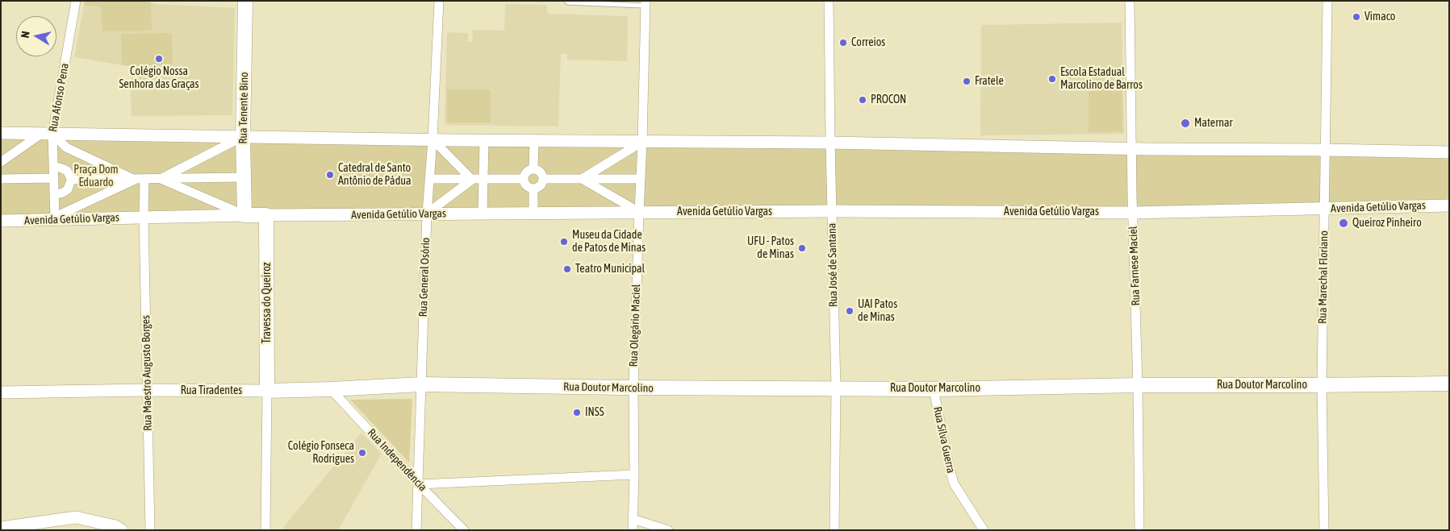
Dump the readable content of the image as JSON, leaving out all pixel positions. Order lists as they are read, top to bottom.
{
  "streets": {
    "main road": [
      "Rua Tenente Bino",
      "Avenida Getúlio Vargas",
      "Travessa do Queiroz",
      "Rua Doutor Marcolino",
      "Rua Tiradentes"
    ],
    "street": [
      "Rua Afonso Pena",
      "Rua José de Santana",
      "Rua Farnese Maciel",
      "Rua General Osório",
      "Rua Marechal Floriano",
      "Rua Olegário Maciel",
      "Rua Maestro Augusto Borges",
      "Rua Silva Guerra",
      "Rua Independência"
    ]
  },
  "crossings": [
    ["Rua Afonso Pena", "Avenida Getúlio Vargas"],
    ["Rua Tenente Bino", "Avenida Getúlio Vargas"],
    ["Avenida Getúlio Vargas", "Rua José de Santana"],
    ["Avenida Getúlio Vargas", "Rua Farnese Maciel"],
    ["Avenida Getúlio Vargas", "Rua General Osório"],
    ["Avenida Getúlio Vargas", "Rua Marechal Floriano"],
    ["Avenida Getúlio Vargas", "Travessa do Queiroz"],
    ["Avenida Getúlio Vargas", "Rua Olegário Maciel"],
    ["Avenida Getúlio Vargas", "Rua Maestro Augusto Borges"],
    ["Rua José de Santana", "Rua Doutor Marcolino"],
    ["Rua Farnese Maciel", "Rua Doutor Marcolino"],
    ["Rua General Osório", "Rua Doutor Marcolino"],
    ["Rua General Osório", "Rua Tiradentes"],
    ["Rua General Osório", "Rua Independência"],
    ["Rua Marechal Floriano", "Rua Doutor Marcolino"],
    ["Travessa do Queiroz", "Rua Tiradentes"],
    ["Rua Olegário Maciel", "Rua Doutor Marcolino"],
    ["Rua Maestro Augusto Borges", "Rua Tiradentes"],
    ["Rua Doutor Marcolino", "Rua Tiradentes"],
    ["Rua Doutor Marcolino", "Rua Silva Guerra"],
    ["Rua Tiradentes", "Rua Independência"]
  ],
  "parks": ["Praça Dom Eduardo"],
  "places": [
    "Vimaco",
    "Correios",
    "Colégio Nossa Senhora das Graças",
    "Escola Estadual Marcolino de Barros",
    "Fratele",
    "PROCON",
    "Maternar",
    "Catedral de Santo Antônio de Pádua",
    "Queiroz Pinheiro",
    "Museu da Cidade de Patos de Minas",
    "UFU - Patos de Minas",
    "Teatro Municipal",
    "UAI Patos de Minas",
    "INSS",
    "Colégio Fonseca Rodrigues"
  ],
  "north": "left"
}
